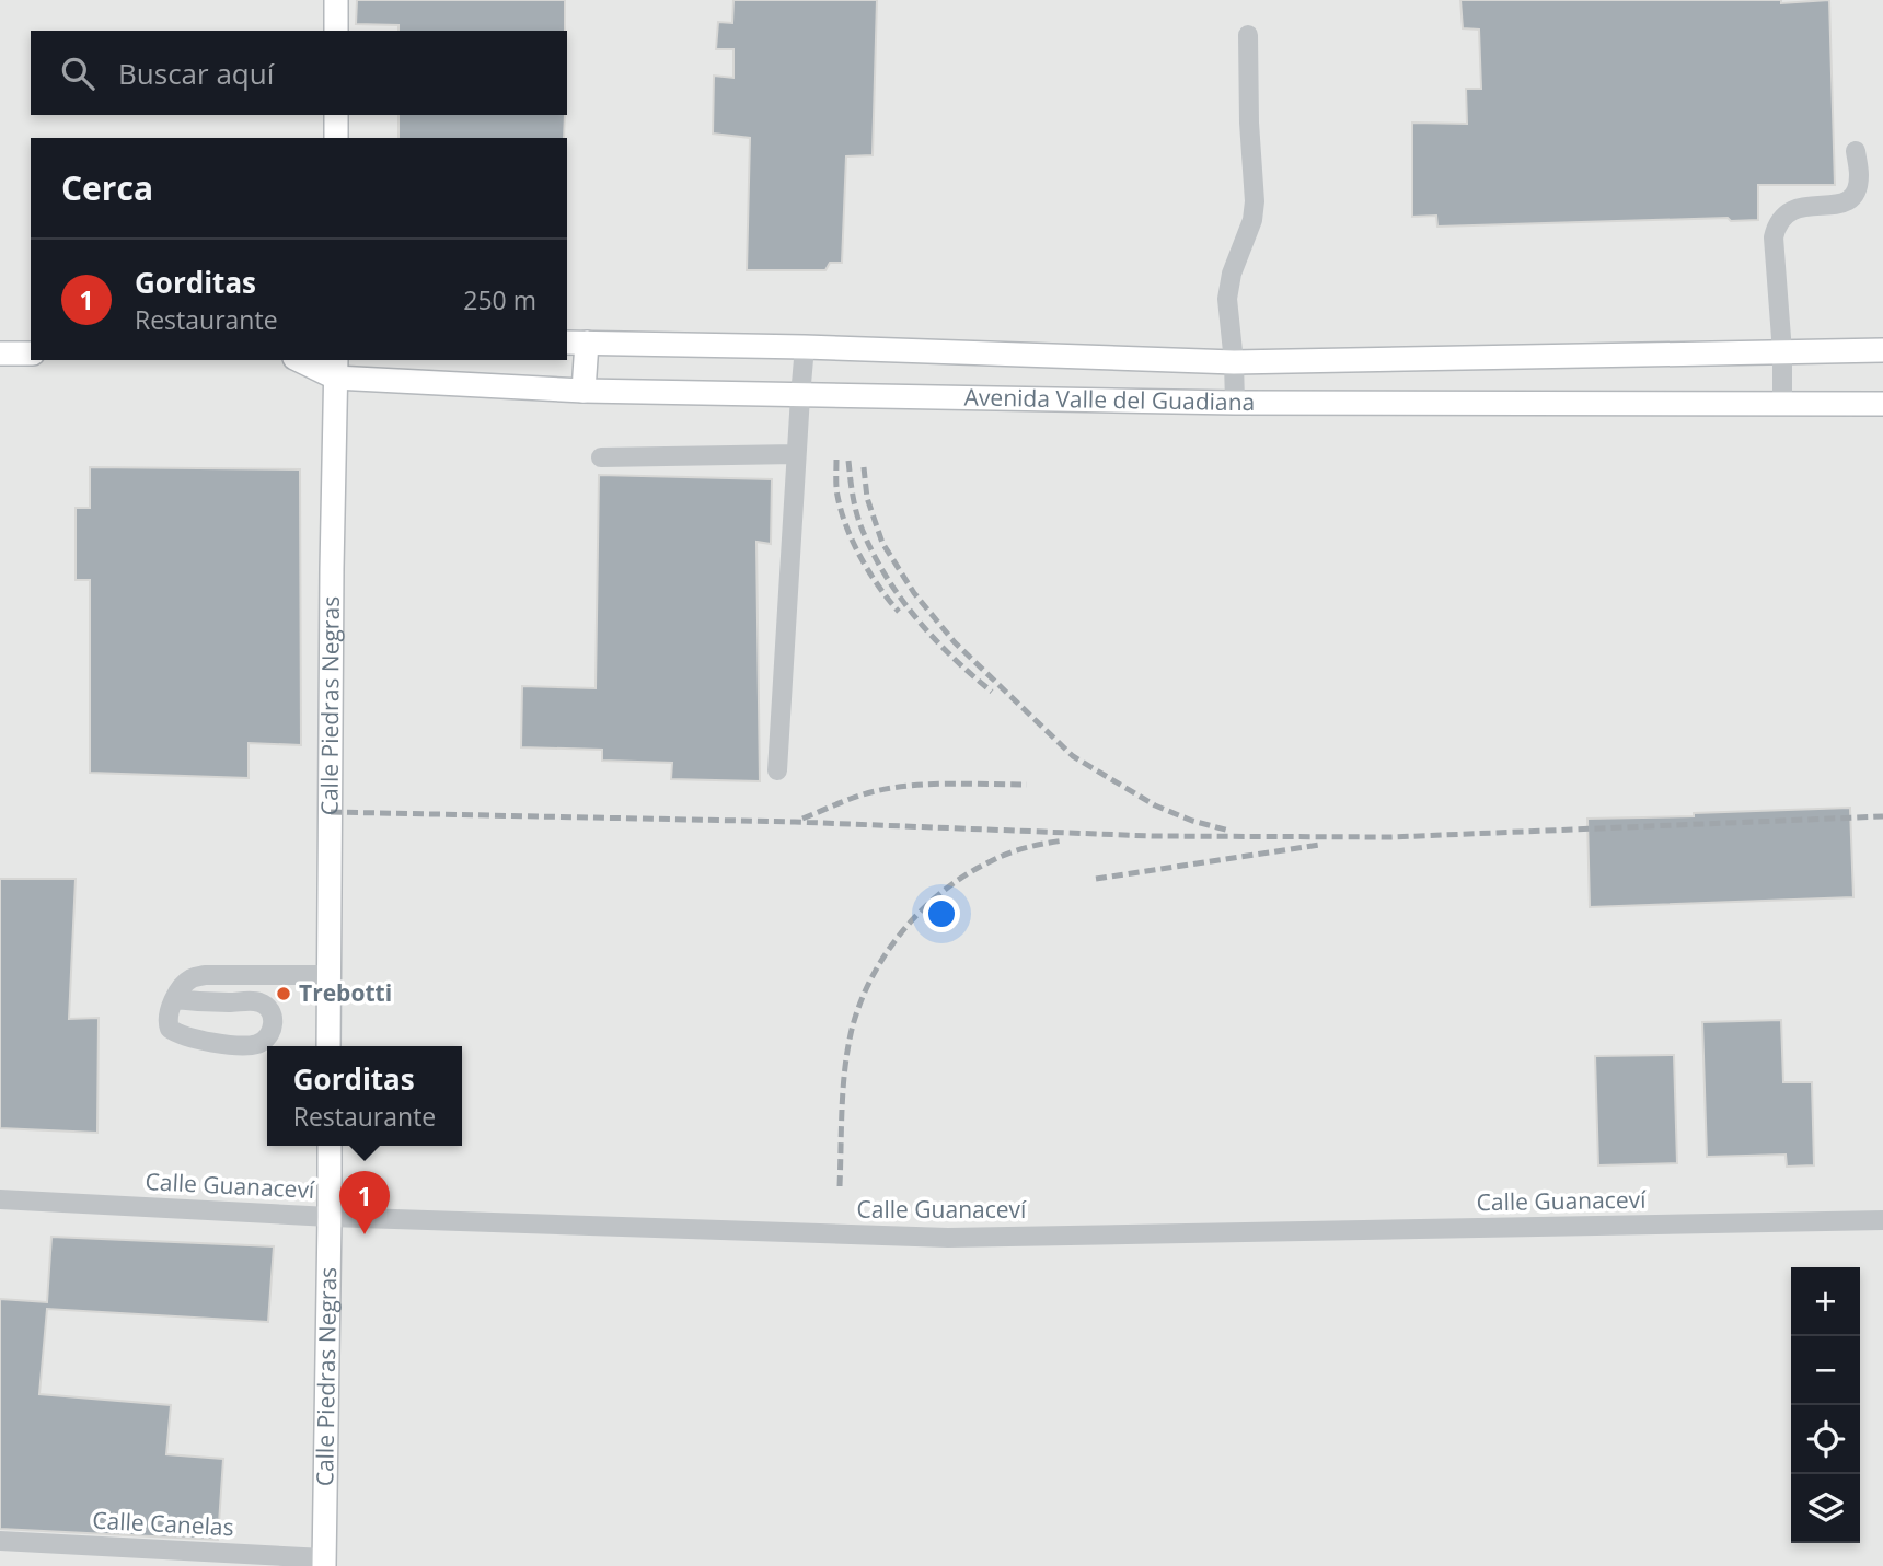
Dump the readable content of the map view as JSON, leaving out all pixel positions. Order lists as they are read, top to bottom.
{
  "streets": {
    "main road": ["Avenida Valle del Guadiana", "Calle Piedras Negras"],
    "street": ["Calle Guanaceví", "Calle Canelas"]
  },
  "crossings": [
    ["Avenida Valle del Guadiana", "Calle Piedras Negras"],
    ["Calle Piedras Negras", "Calle Guanaceví"],
    ["Calle Piedras Negras", "Calle Canelas"]
  ],
  "places": ["Trebotti"],
  "page": {
    "search": "Buscar aquí",
    "heading": "Cerca",
    "list": [
      {
        "mark": "1",
        "name": "Gorditas",
        "note": "Restaurante",
        "value": "250 m"
      }
    ],
    "popup": ["Gorditas", "Restaurante"],
    "pins": "1",
    "map_buttons": ["+", "−"]
  }
}
